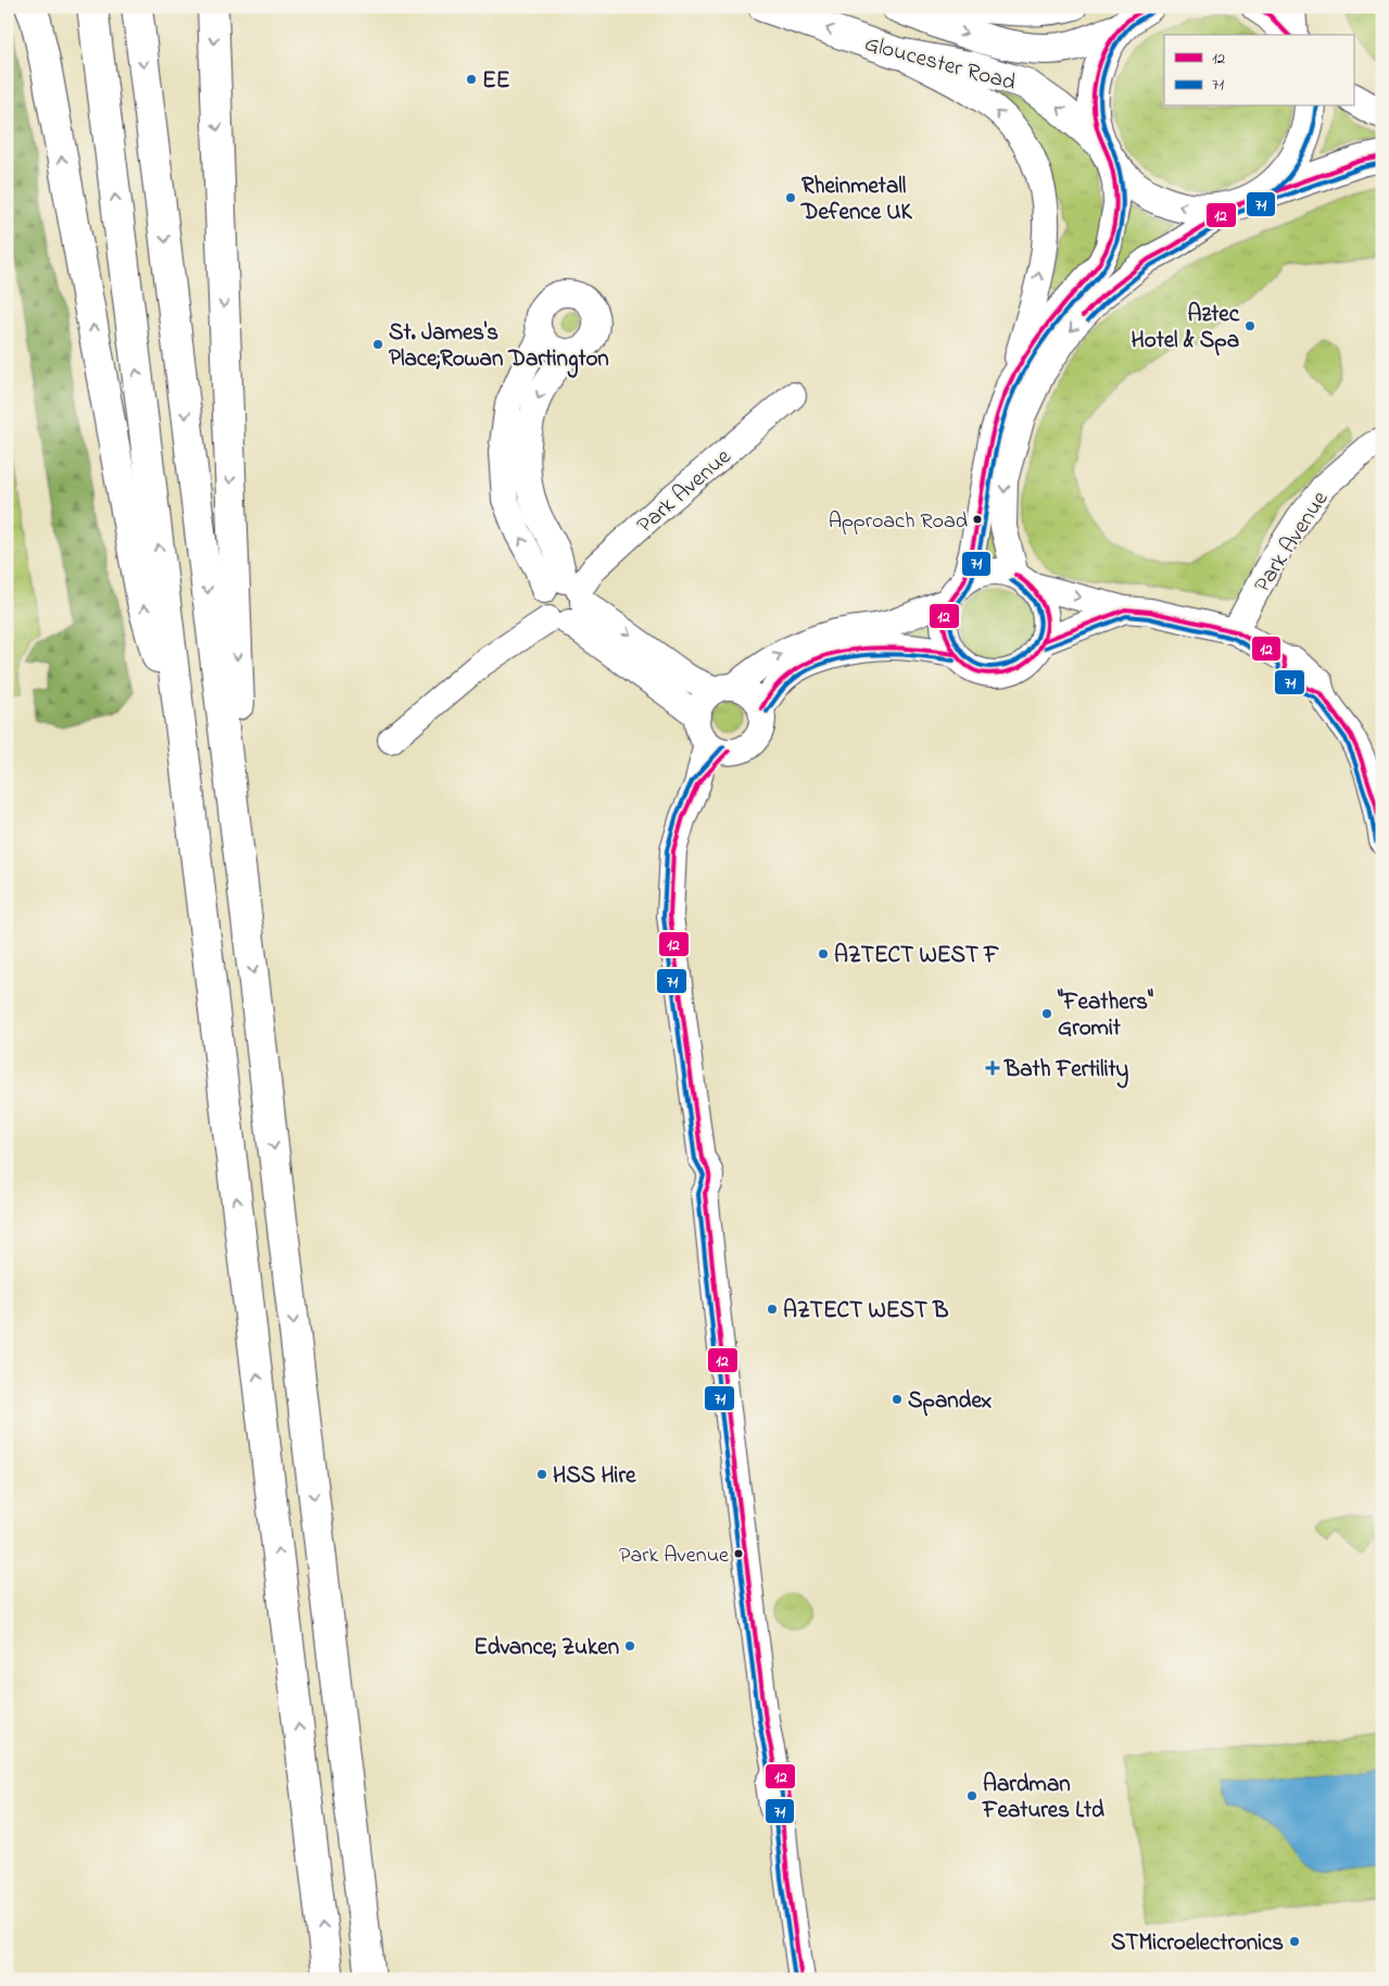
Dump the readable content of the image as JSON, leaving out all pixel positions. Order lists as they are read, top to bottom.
{
  "streets": {
    "main road": ["Gloucester Road"],
    "street": ["Park Avenue"]
  },
  "places": {
    "other": [
      "EE",
      "Rheinmetall Defence UK",
      "Aztec Hotel & Spa",
      "St. James's Place;Rowan Dartington",
      "Approach Road",
      "AZTECT WEST F",
      "\"Feathers\" Gromit",
      "AZTECT WEST B",
      "Spandex",
      "HSS Hire",
      "Park Avenue",
      "Edvance; Zuken",
      "Aardman Features Ltd",
      "STMicroelectronics"
    ],
    "health": ["Bath Fertility"]
  },
  "lines": ["transit line 12", "transit line 71"],
  "legend": ["12", "71"]
}
